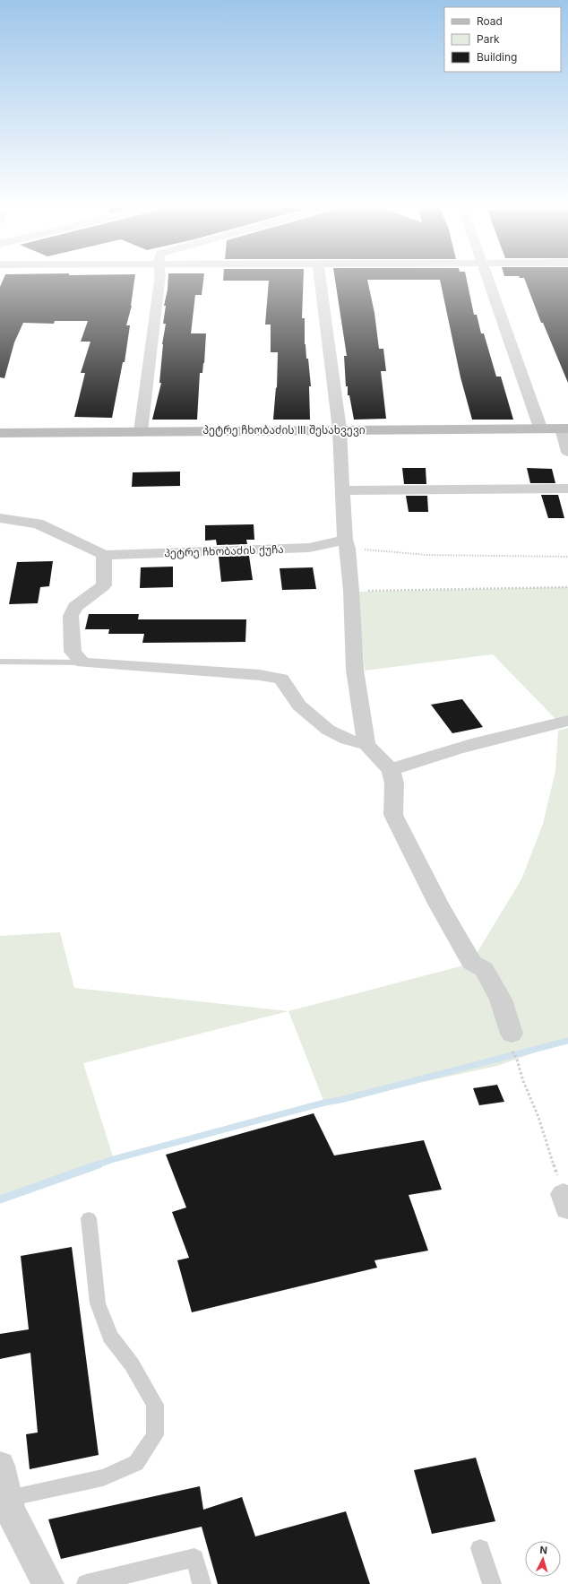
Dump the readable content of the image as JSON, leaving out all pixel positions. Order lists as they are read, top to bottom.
{
  "streets": {
    "street": ["პეტრე ჩხობაძის III შესახვევი", "პეტრე ჩხობაძის ქუჩა"]
  },
  "legend": ["Road", "Park", "Building"],
  "north": "top"
}
